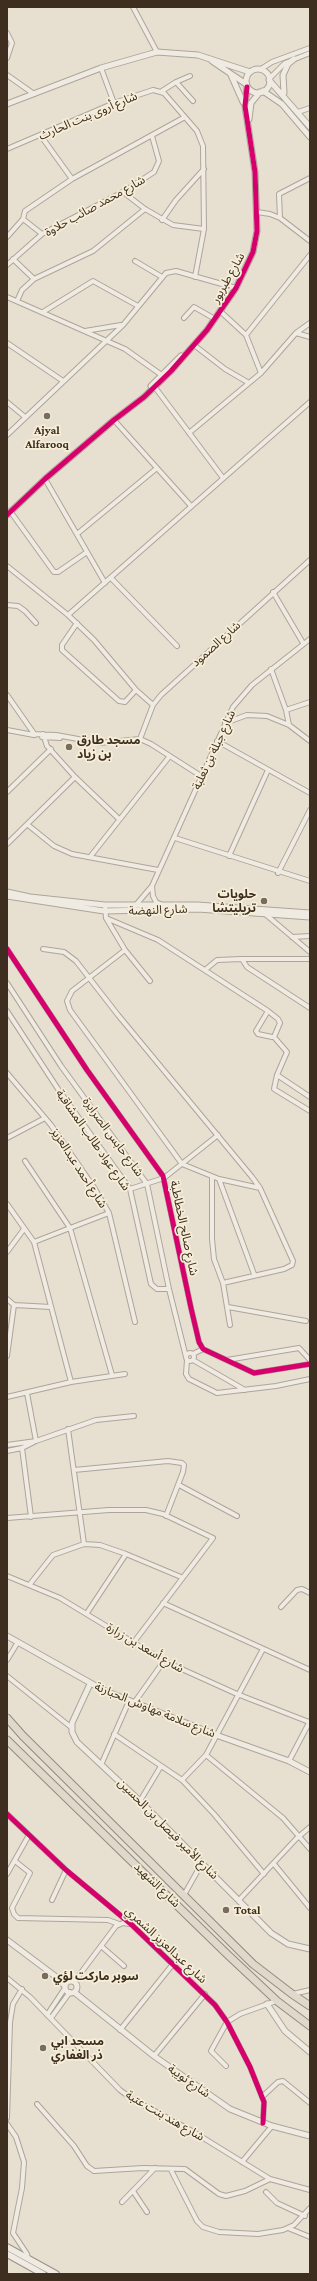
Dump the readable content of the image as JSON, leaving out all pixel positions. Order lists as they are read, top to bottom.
{
  "streets": {
    "highway": ["شارع الشهيد"],
    "street": [
      "شارع أروى بنت الحارث",
      "شارع محمد صائب حلاوة",
      "شارع طبربور",
      "شارع الصمود",
      "شارع جبلة بن ثعلبة",
      "شارع النهضة",
      "شارع حابس الصرايرة",
      "شارع عواد طالب المشاقبة",
      "شارع أحمد عبدالعزيز",
      "شارع صالح الخطاطبة",
      "شارع أسعد بن زرارة",
      "شارع سلامة مهاوش الحبارنة",
      "شارع الأمير فيصل بن الحسين",
      "شارع عبدالعزيز الشمري",
      "شارع ثويبة",
      "شارع هند بنت عتبة"
    ]
  },
  "crossings": [
    ["شارع جبلة بن ثعلبة", "شارع النهضة"],
    ["شارع حابس الصرايرة", "شارع عواد طالب المشاقبة"],
    ["شارع عبدالعزيز الشمري", "شارع ثويبة"]
  ],
  "places": [
    "Ajyal Alfarooq",
    "مسجد طارق بن زياد",
    "حلويات تريليتشا",
    "Total",
    "سوبر ماركت لؤي",
    "مسحد ابي ذر الغفاري"
  ]
}
